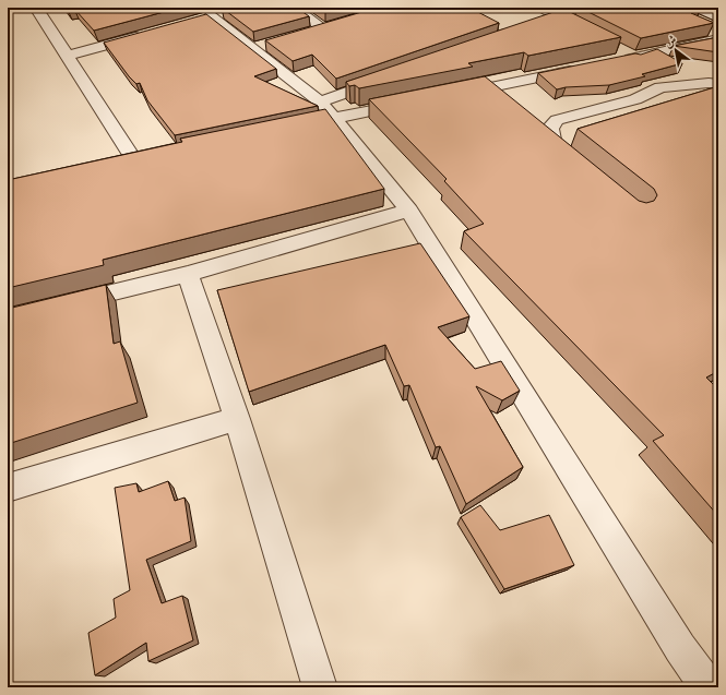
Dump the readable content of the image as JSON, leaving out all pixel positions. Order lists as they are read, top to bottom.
{
  "north": "top left"
}
